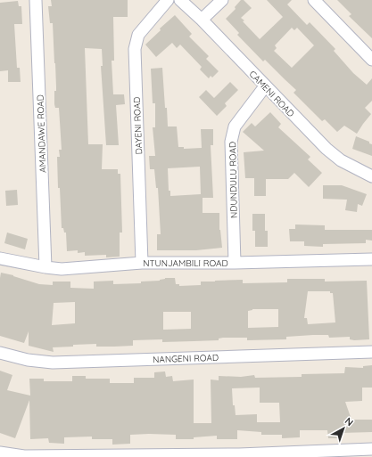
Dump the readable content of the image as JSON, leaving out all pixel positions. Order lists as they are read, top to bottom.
{
  "streets": {
    "street": [
      "CAMENI ROAD",
      "DAYENI ROAD",
      "AMANDAWE ROAD",
      "NDUNDULU ROAD",
      "NTUNJAMBILI ROAD",
      "NANGENI ROAD"
    ]
  },
  "crossings": [
    ["CAMENI ROAD", "NDUNDULU ROAD"],
    ["DAYENI ROAD", "NTUNJAMBILI ROAD"],
    ["AMANDAWE ROAD", "NTUNJAMBILI ROAD"],
    ["NDUNDULU ROAD", "NTUNJAMBILI ROAD"]
  ],
  "north": "top right"
}
